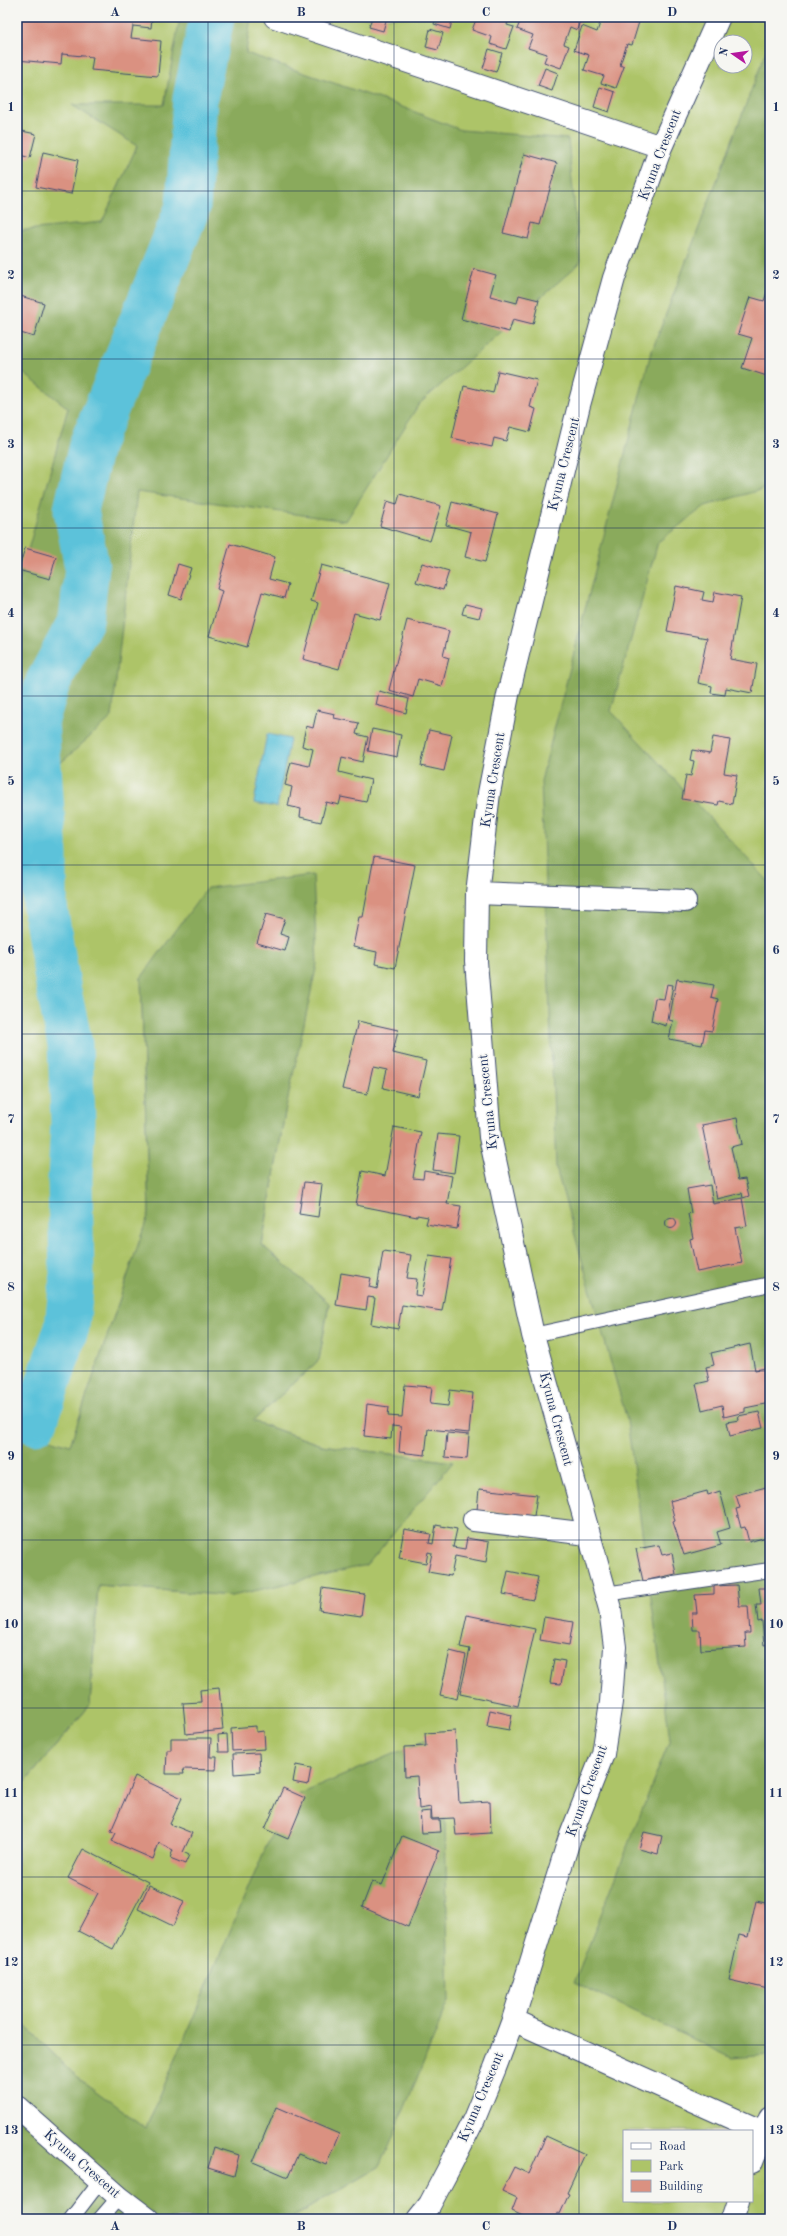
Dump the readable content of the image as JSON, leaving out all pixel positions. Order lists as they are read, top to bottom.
{
  "streets": {
    "street": ["Kyuna Crescent"]
  },
  "legend": ["Road", "Park", "Building"],
  "north": "left",
  "grid": {
    "columns": [
      "A",
      "B",
      "C",
      "D"
    ],
    "rows": [
      "1",
      "2",
      "3",
      "4",
      "5",
      "6",
      "7",
      "8",
      "9",
      "10",
      "11",
      "12",
      "13"
    ]
  }
}
